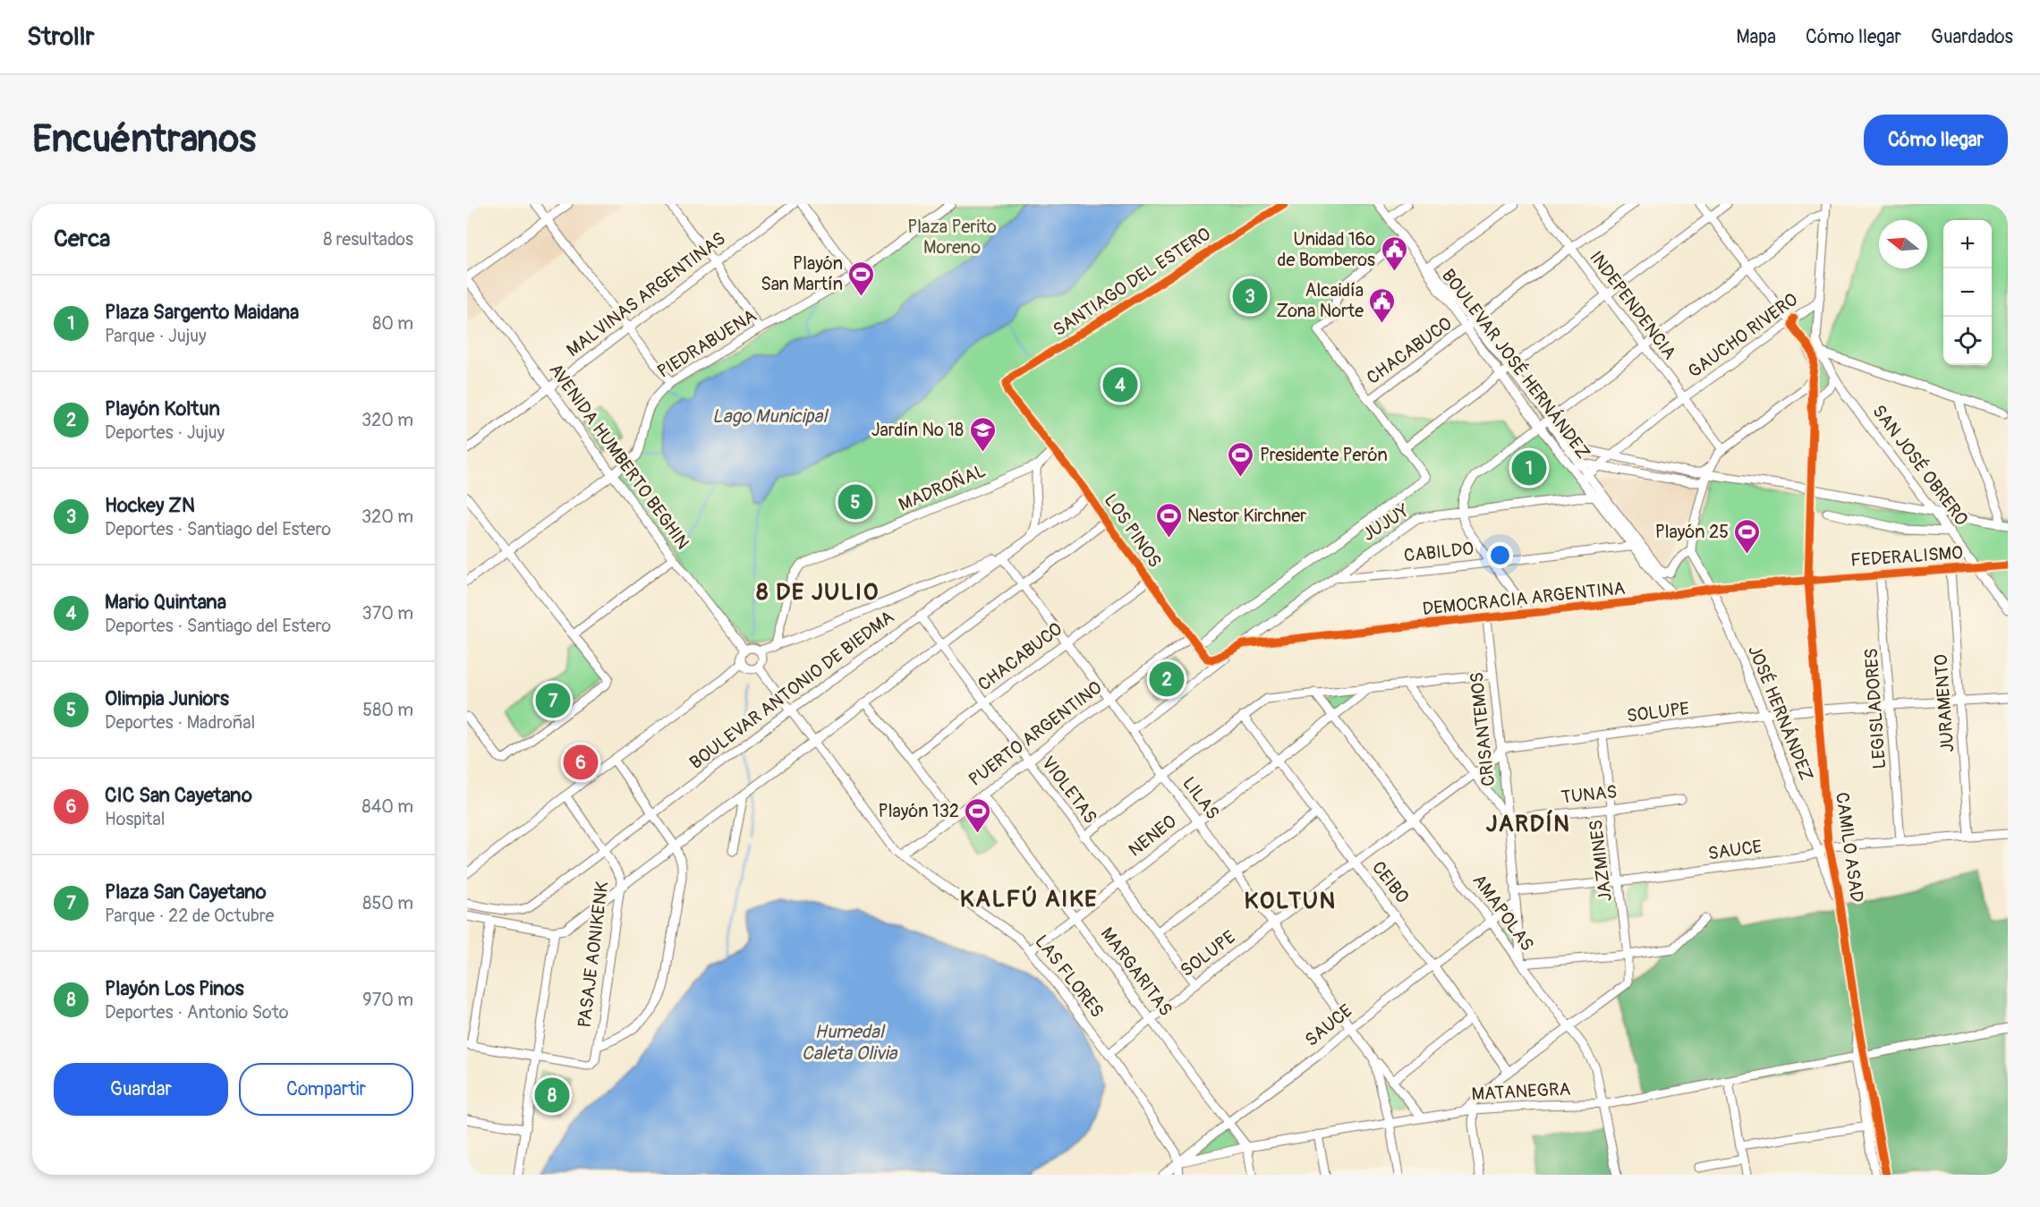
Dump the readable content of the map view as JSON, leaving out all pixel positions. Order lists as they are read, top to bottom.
{
  "streets": {
    "street": [
      "SANTIAGO DEL ESTERO",
      "MALVINAS ARGENTINAS",
      "INDEPENDENCIA",
      "GAUCHO RIVERO",
      "PIEDRABUENA",
      "CHACABUCO",
      "BOULEVAR JOSÉ HERNÁNDEZ",
      "AVENIDA HUMBERTO BEGHIN",
      "SAN JOSÉ OBRERO",
      "MADROÑAL",
      "JUJUY",
      "LOS PINOS",
      "CABILDO",
      "FEDERALISMO",
      "DEMOCRACIA ARGENTINA",
      "BOULEVAR ANTONIO DE BIEDMA",
      "JURAMENTO",
      "LEGISLADORES",
      "SOLUPE",
      "JOSÉ HERNÁNDEZ",
      "CRISANTEMOS",
      "PUERTO ARGENTINO",
      "VIOLETAS",
      "TUNAS",
      "LILAS",
      "NENEO",
      "CAMILO ASAD",
      "SAUCE",
      "JAZMINES",
      "CEIBO",
      "AMAPOLAS",
      "PASAJE AONIKENK",
      "MARGARITAS",
      "LAS FLORES",
      "MATANEGRA"
    ]
  },
  "crossings": [
    ["SANTIAGO DEL ESTERO", "LOS PINOS"],
    ["MALVINAS ARGENTINAS", "AVENIDA HUMBERTO BEGHIN"],
    ["INDEPENDENCIA", "GAUCHO RIVERO"],
    ["INDEPENDENCIA", "CHACABUCO"],
    ["GAUCHO RIVERO", "BOULEVAR JOSÉ HERNÁNDEZ"],
    ["GAUCHO RIVERO", "SAN JOSÉ OBRERO"],
    ["PIEDRABUENA", "AVENIDA HUMBERTO BEGHIN"],
    ["CHACABUCO", "BOULEVAR JOSÉ HERNÁNDEZ"],
    ["CHACABUCO", "LOS PINOS"],
    ["CHACABUCO", "VIOLETAS"],
    ["CHACABUCO", "LILAS"],
    ["BOULEVAR JOSÉ HERNÁNDEZ", "JUJUY"],
    ["BOULEVAR JOSÉ HERNÁNDEZ", "CABILDO"],
    ["BOULEVAR JOSÉ HERNÁNDEZ", "DEMOCRACIA ARGENTINA"],
    ["SAN JOSÉ OBRERO", "FEDERALISMO"],
    ["MADROÑAL", "LOS PINOS"],
    ["JUJUY", "LOS PINOS"],
    ["JUJUY", "CABILDO"],
    ["JUJUY", "DEMOCRACIA ARGENTINA"],
    ["JUJUY", "LILAS"],
    ["LOS PINOS", "DEMOCRACIA ARGENTINA"],
    ["LOS PINOS", "BOULEVAR ANTONIO DE BIEDMA"],
    ["LOS PINOS", "PUERTO ARGENTINO"],
    ["FEDERALISMO", "DEMOCRACIA ARGENTINA"],
    ["FEDERALISMO", "JURAMENTO"],
    ["FEDERALISMO", "LEGISLADORES"],
    ["FEDERALISMO", "CAMILO ASAD"],
    ["DEMOCRACIA ARGENTINA", "JOSÉ HERNÁNDEZ"],
    ["DEMOCRACIA ARGENTINA", "CRISANTEMOS"],
    ["DEMOCRACIA ARGENTINA", "CAMILO ASAD"],
    ["BOULEVAR ANTONIO DE BIEDMA", "VIOLETAS"],
    ["BOULEVAR ANTONIO DE BIEDMA", "LILAS"],
    ["BOULEVAR ANTONIO DE BIEDMA", "PASAJE AONIKENK"],
    ["BOULEVAR ANTONIO DE BIEDMA", "LAS FLORES"],
    ["JURAMENTO", "SOLUPE"],
    ["LEGISLADORES", "SOLUPE"],
    ["SOLUPE", "JOSÉ HERNÁNDEZ"],
    ["SOLUPE", "CRISANTEMOS"],
    ["SOLUPE", "VIOLETAS"],
    ["SOLUPE", "LILAS"],
    ["SOLUPE", "CAMILO ASAD"],
    ["SOLUPE", "JAZMINES"],
    ["SOLUPE", "CEIBO"],
    ["SOLUPE", "AMAPOLAS"],
    ["SOLUPE", "MARGARITAS"],
    ["SOLUPE", "LAS FLORES"],
    ["JOSÉ HERNÁNDEZ", "CAMILO ASAD"],
    ["JOSÉ HERNÁNDEZ", "SAUCE"],
    ["CRISANTEMOS", "TUNAS"],
    ["CRISANTEMOS", "SAUCE"],
    ["CRISANTEMOS", "AMAPOLAS"],
    ["PUERTO ARGENTINO", "VIOLETAS"],
    ["PUERTO ARGENTINO", "LILAS"],
    ["PUERTO ARGENTINO", "MARGARITAS"],
    ["PUERTO ARGENTINO", "LAS FLORES"],
    ["VIOLETAS", "NENEO"],
    ["TUNAS", "JAZMINES"],
    ["LILAS", "NENEO"],
    ["LILAS", "SAUCE"],
    ["LILAS", "MATANEGRA"],
    ["NENEO", "CEIBO"],
    ["NENEO", "AMAPOLAS"],
    ["NENEO", "MARGARITAS"],
    ["NENEO", "LAS FLORES"],
    ["CAMILO ASAD", "SAUCE"],
    ["CAMILO ASAD", "MATANEGRA"],
    ["SAUCE", "JAZMINES"],
    ["SAUCE", "CEIBO"],
    ["SAUCE", "AMAPOLAS"],
    ["SAUCE", "MARGARITAS"],
    ["SAUCE", "LAS FLORES"],
    ["SAUCE", "MATANEGRA"],
    ["JAZMINES", "AMAPOLAS"],
    ["AMAPOLAS", "MATANEGRA"],
    ["MARGARITAS", "MATANEGRA"],
    ["LAS FLORES", "MATANEGRA"]
  ],
  "districts": [
    "8 DE JULIO",
    "JARDÍN",
    "KALFÚ AIKE",
    "KOLTUN"
  ],
  "water": ["Lago Municipal", "Humedal Caleta Olivia"],
  "parks": ["Plaza Perito Moreno"],
  "places": {
    "public building": ["Unidad 16º de Bomberos", "Alcaidía Zona Norte"],
    "sports": [
      "Playón San Martín",
      "Presidente Perón",
      "Nestor Kirchner",
      "Playón 25",
      "Playón 132"
    ],
    "school or university": ["Jardín Nº 18"]
  },
  "north": "left",
  "page": {
    "header": "Strollr",
    "nav": ["Mapa", "Cómo llegar", "Guardados"],
    "buttons": [
      "Cómo llegar",
      ["Guardar", "Compartir"]
    ],
    "title": "Encuéntranos",
    "heading": ["Cerca", "8 resultados"],
    "map_buttons": ["+", "−"],
    "list": [
      {
        "mark": "1",
        "name": "Plaza Sargento Maidana",
        "note": "Parque · Jujuy",
        "value": "80 m"
      },
      {
        "mark": "2",
        "name": "Playón Koltun",
        "note": "Deportes · Jujuy",
        "value": "320 m"
      },
      {
        "mark": "3",
        "name": "Hockey ZN",
        "note": "Deportes · Santiago del Estero",
        "value": "320 m"
      },
      {
        "mark": "4",
        "name": "Mario Quintana",
        "note": "Deportes · Santiago del Estero",
        "value": "370 m"
      },
      {
        "mark": "5",
        "name": "Olimpia Juniors",
        "note": "Deportes · Madroñal",
        "value": "580 m"
      },
      {
        "mark": "6",
        "name": "CIC San Cayetano",
        "note": "Hospital",
        "value": "840 m"
      },
      {
        "mark": "7",
        "name": "Plaza San Cayetano",
        "note": "Parque · 22 de Octubre",
        "value": "850 m"
      },
      {
        "mark": "8",
        "name": "Playón Los Pinos",
        "note": "Deportes · Antonio Soto",
        "value": "970 m"
      }
    ],
    "pins": [
      "3",
      "4",
      "1",
      "5",
      "2",
      "7",
      "6",
      "8"
    ]
  }
}
